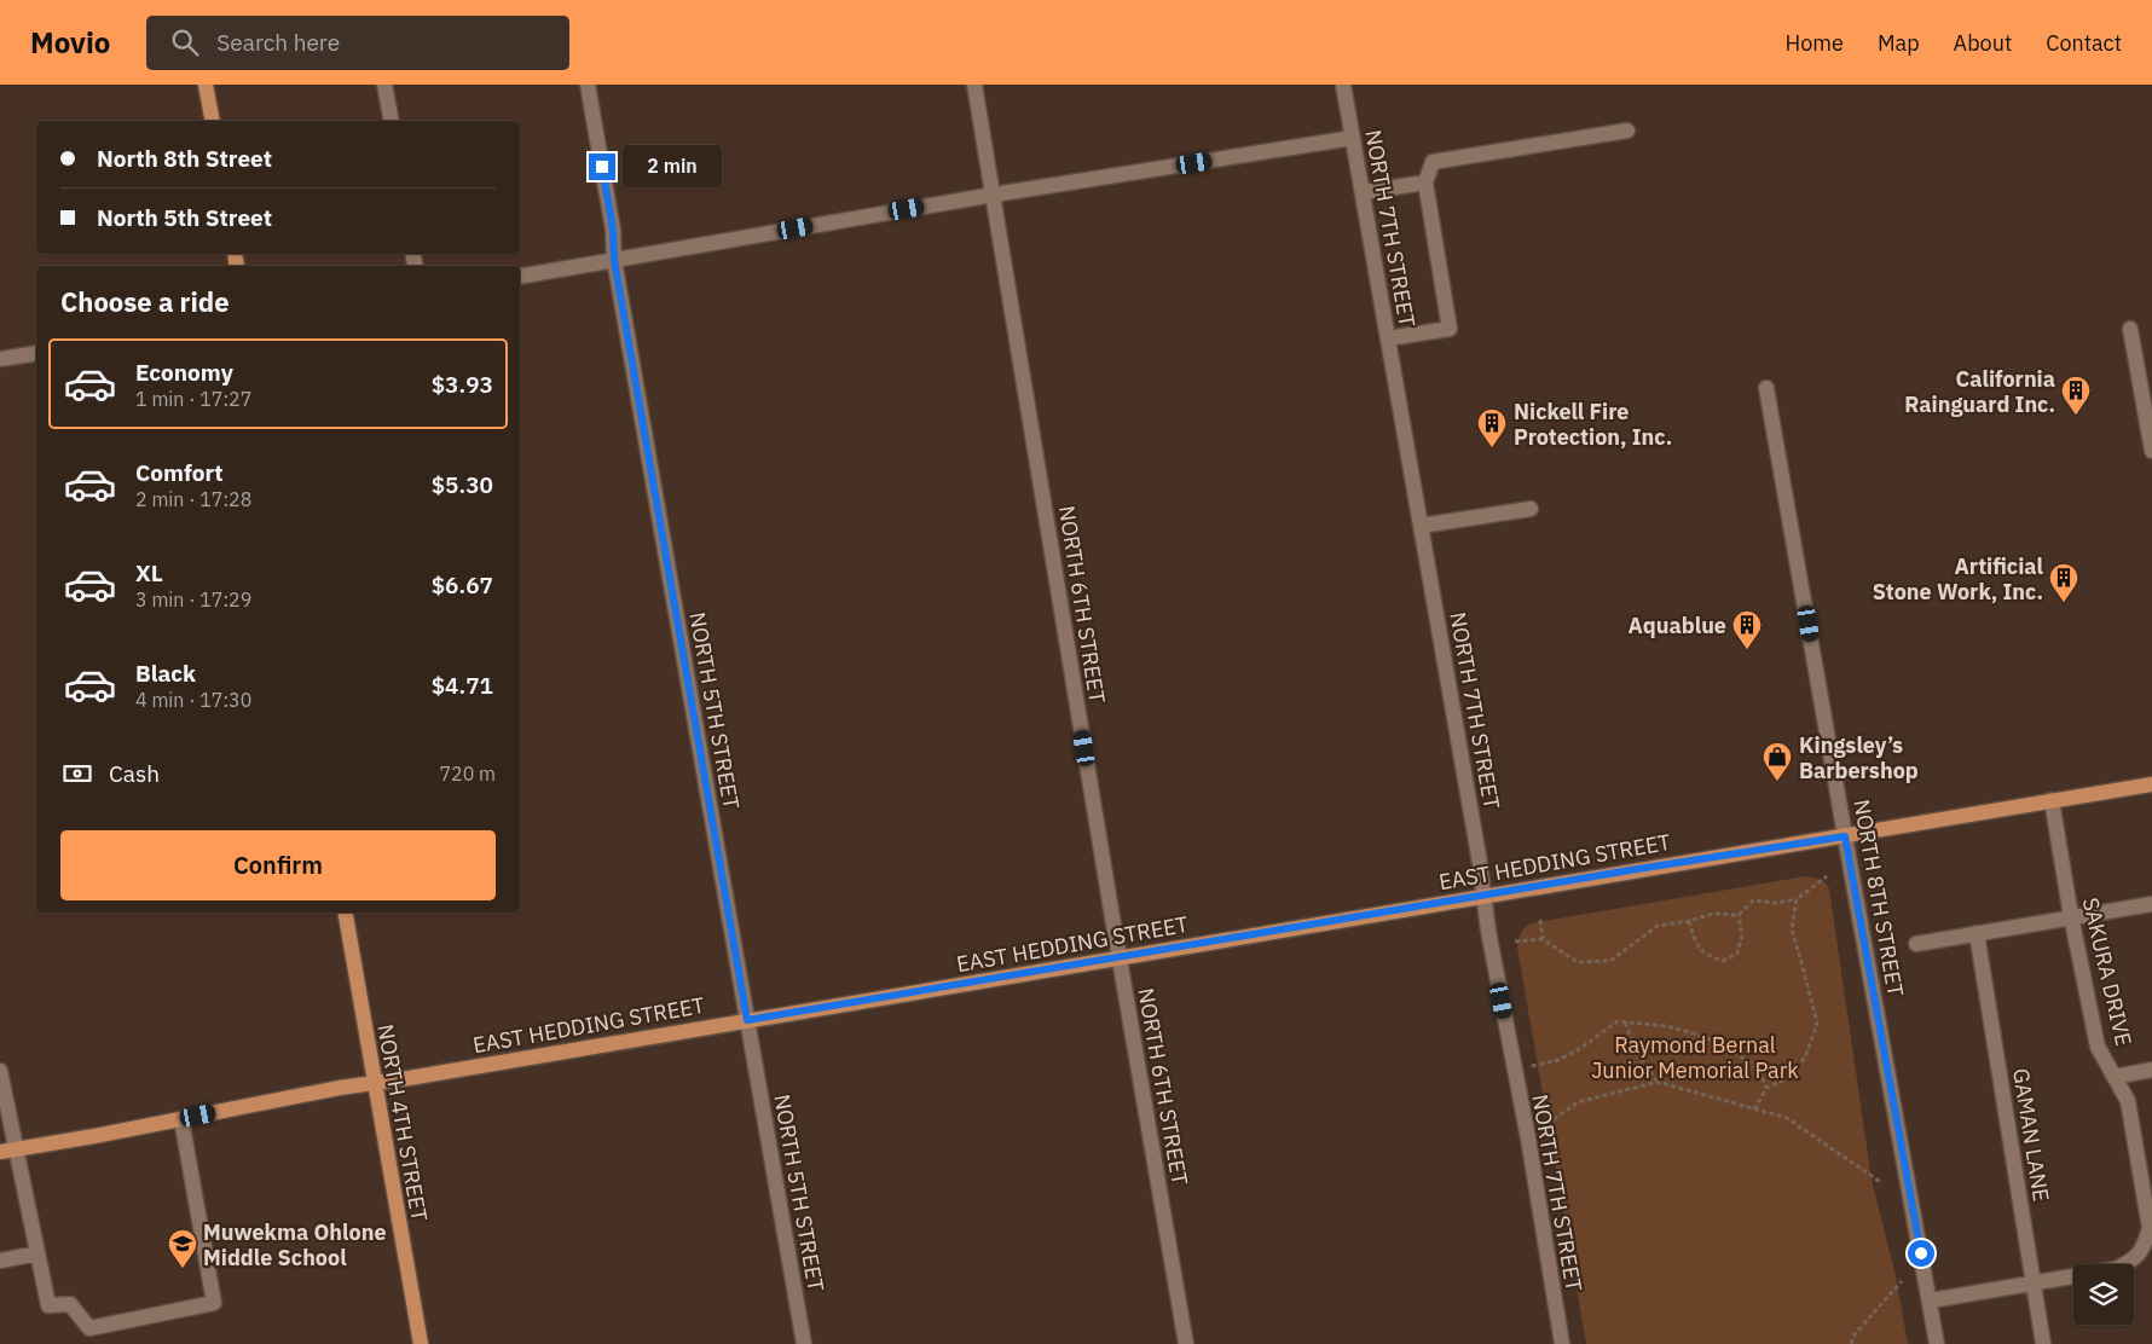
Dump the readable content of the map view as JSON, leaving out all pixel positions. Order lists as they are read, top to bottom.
{
  "streets": {
    "main road": ["EAST HEDDING STREET", "NORTH 4TH STREET"],
    "street": [
      "NORTH 7TH STREET",
      "NORTH 6TH STREET",
      "NORTH 5TH STREET",
      "NORTH 8TH STREET",
      "SAKURA DRIVE",
      "GAMAN LANE"
    ]
  },
  "crossings": [
    ["NORTH 7TH STREET", "EAST HEDDING STREET"],
    ["NORTH 6TH STREET", "EAST HEDDING STREET"],
    ["NORTH 5TH STREET", "EAST HEDDING STREET"],
    ["EAST HEDDING STREET", "NORTH 8TH STREET"],
    ["EAST HEDDING STREET", "SAKURA DRIVE"],
    ["EAST HEDDING STREET", "NORTH 4TH STREET"],
    ["NORTH 8TH STREET", "SAKURA DRIVE"],
    ["SAKURA DRIVE", "GAMAN LANE"]
  ],
  "parks": ["Raymond Bernal Junior Memorial Park"],
  "places": {
    "building": [
      "California Rainguard Inc.",
      "Nickell Fire Protection, Inc.",
      "Artificial Stone Work, Inc.",
      "Aquablue"
    ],
    "shop": ["Kingsley’s Barbershop"],
    "school or university": ["Muwekma Ohlone Middle School"]
  },
  "page": {
    "header": "Movio",
    "search": "Search here",
    "nav": [
      "Home",
      "Map",
      "About",
      "Contact"
    ],
    "banner": ["North 8th Street", "North 5th Street"],
    "bubble": "2 min",
    "heading": "Choose a ride",
    "list": [
      {
        "name": "Economy",
        "note": "1 min · 17:27",
        "value": "$3.93"
      },
      {
        "name": "Comfort",
        "note": "2 min · 17:28",
        "value": "$5.30"
      },
      {
        "name": "XL",
        "note": "3 min · 17:29",
        "value": "$6.67"
      },
      {
        "name": "Black",
        "note": "4 min · 17:30",
        "value": "$4.71"
      }
    ],
    "pay": ["Cash", "720 m"],
    "buttons": "Confirm"
  }
}
